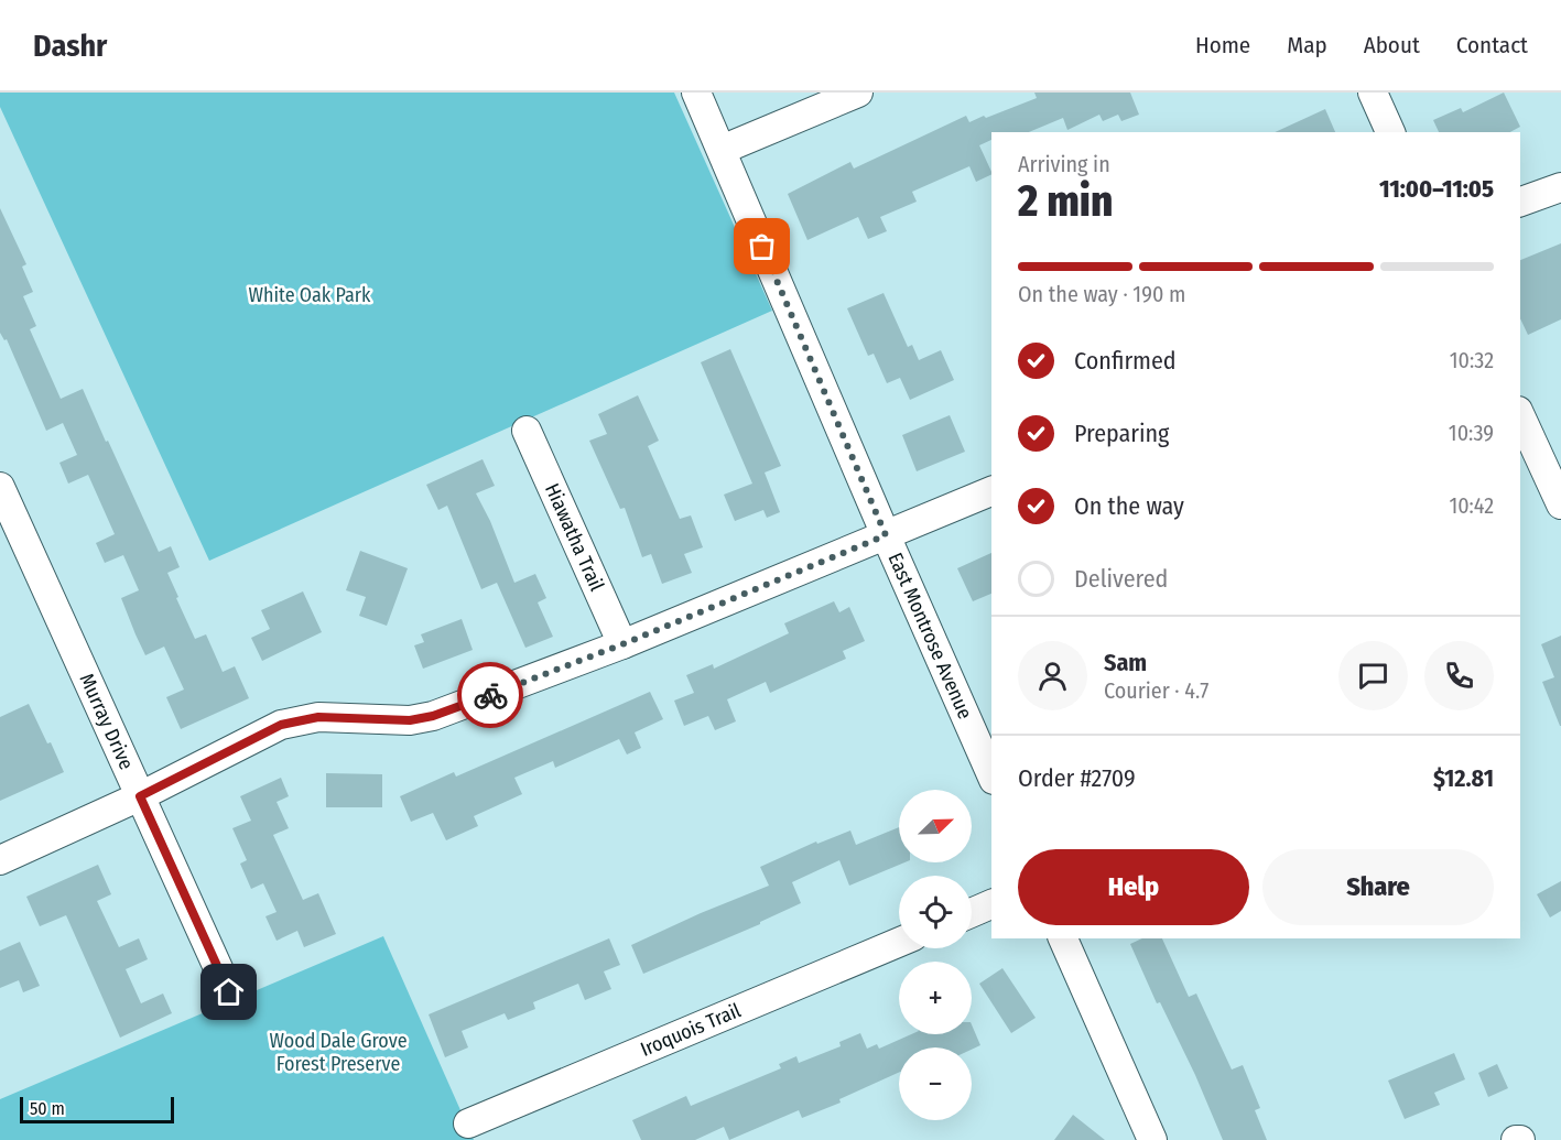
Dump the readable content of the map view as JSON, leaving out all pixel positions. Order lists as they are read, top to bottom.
{
  "streets": {
    "street": [
      "Hiawatha Trail",
      "East Montrose Avenue",
      "Murray Drive",
      "Iroquois Trail"
    ]
  },
  "parks": ["White Oak Park", "Wood Dale Grove Forest Preserve"],
  "scale_bar": "50 m",
  "north": "top right",
  "page": {
    "header": "Dashr",
    "nav": [
      "Home",
      "Map",
      "About",
      "Contact"
    ],
    "heading": ["2 min", "Arriving in", "11:00–11:05"],
    "panel": [
      "Sam",
      "Courier · 4.7",
      "Order #2709",
      "$12.81"
    ],
    "bar": "On the way · 190 m",
    "list": [
      ["Confirmed", "10:32"],
      ["Preparing", "10:39"],
      ["On the way", "10:42"],
      "Delivered"
    ],
    "map_buttons": ["+", "−"],
    "buttons": ["Help", "Share"],
    "scale": "50 m"
  }
}
